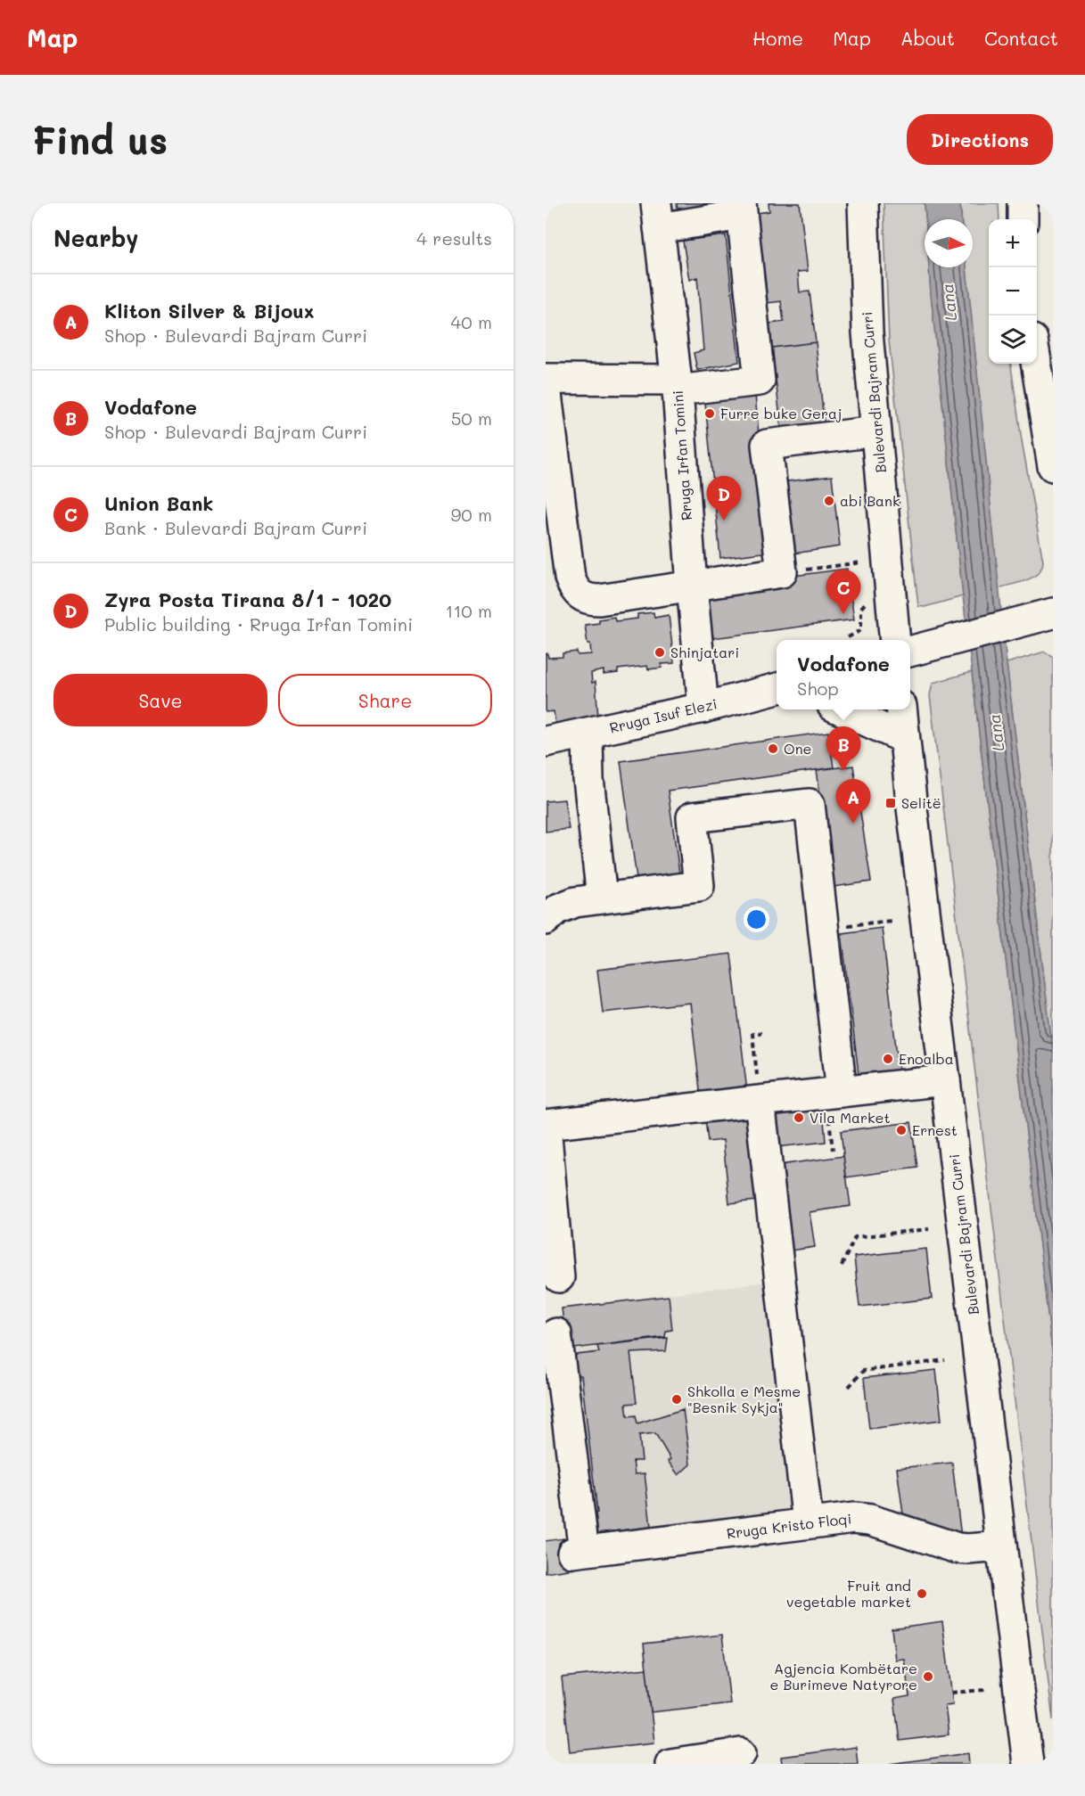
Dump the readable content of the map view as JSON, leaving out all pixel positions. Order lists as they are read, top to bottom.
{
  "streets": {
    "street": [
      "Bulevardi Bajram Curri",
      "Rruga Irfan Tomini",
      "Rruga Isuf Elezi",
      "Rruga Kristo Floqi"
    ]
  },
  "crossings": [
    ["Bulevardi Bajram Curri", "Rruga Kristo Floqi"],
    ["Rruga Irfan Tomini", "Rruga Isuf Elezi"]
  ],
  "water": ["Lana"],
  "places": {
    "other": [
      "Furre buke Geraj",
      "abi Bank",
      "Shinjatari",
      "One",
      "Enoalba",
      "Vila Market",
      "Ernest",
      "Shkolla e Mesme \"Besnik Sykja\"",
      "Fruit and vegetable market",
      "Agjencia Kombëtare e Burimeve Natyrore"
    ],
    "transit": ["Selitë"]
  },
  "north": "right",
  "page": {
    "header": "Map",
    "nav": [
      "Home",
      "Map",
      "About",
      "Contact"
    ],
    "buttons": [
      "Directions",
      ["Save", "Share"]
    ],
    "title": "Find us",
    "heading": ["Nearby", "4 results"],
    "map_buttons": ["+", "−"],
    "list": [
      {
        "mark": "A",
        "name": "Kliton Silver & Bijoux",
        "note": "Shop · Bulevardi Bajram Curri",
        "value": "40 m"
      },
      {
        "mark": "B",
        "name": "Vodafone",
        "note": "Shop · Bulevardi Bajram Curri",
        "value": "50 m"
      },
      {
        "mark": "C",
        "name": "Union Bank",
        "note": "Bank · Bulevardi Bajram Curri",
        "value": "90 m"
      },
      {
        "mark": "D",
        "name": "Zyra Posta Tirana 8/1 - 1020",
        "note": "Public building · Rruga Irfan Tomini",
        "value": "110 m"
      }
    ],
    "pins": [
      "D",
      "C",
      "B",
      "A"
    ],
    "popup": ["Vodafone", "Shop"]
  }
}
